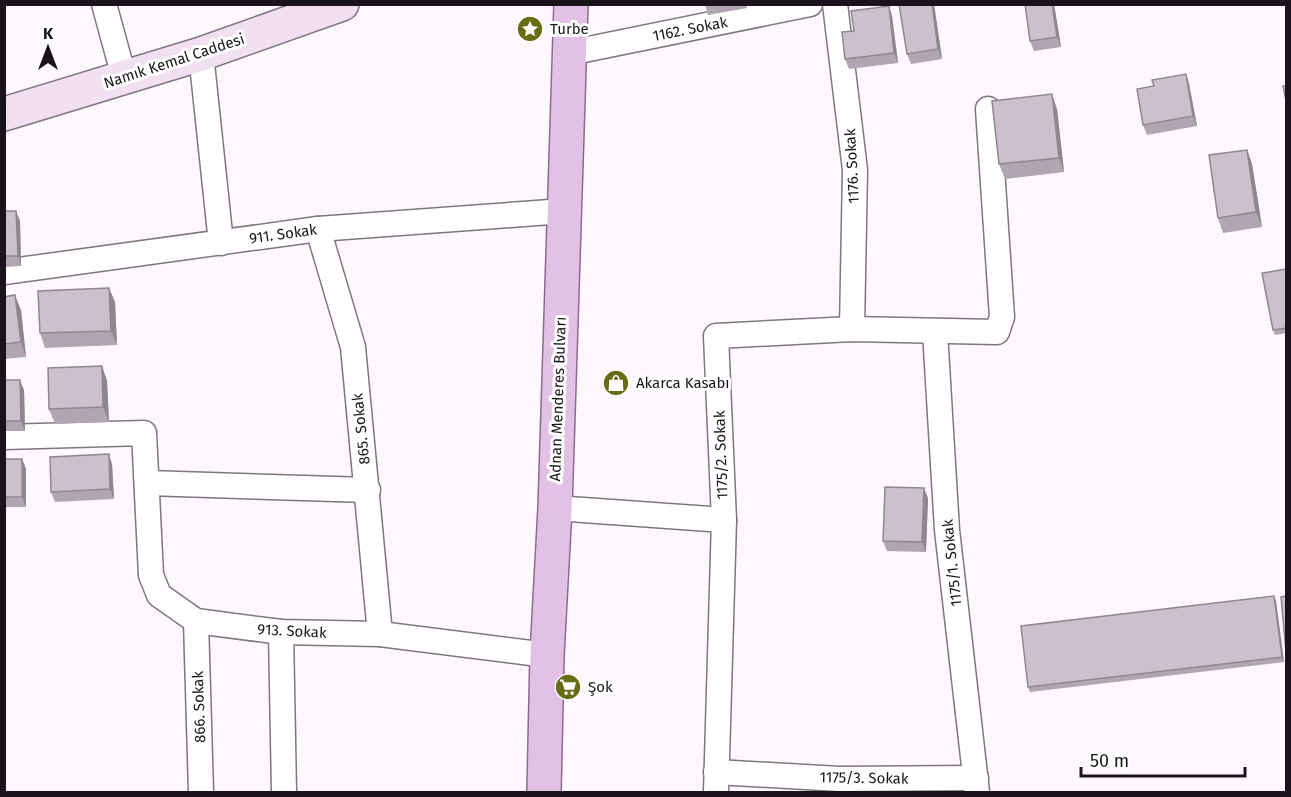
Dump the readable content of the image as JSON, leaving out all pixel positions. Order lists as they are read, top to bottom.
{
  "streets": {
    "main road": ["Adnan Menderes Bulvarı"],
    "street": [
      "1162. Sokak",
      "Namık Kemal Caddesi",
      "1176. Sokak",
      "911. Sokak",
      "865. Sokak",
      "1175/2. Sokak",
      "1175/1. Sokak",
      "913. Sokak",
      "866. Sokak",
      "1175/3. Sokak"
    ]
  },
  "crossings": [
    ["1162. Sokak", "Adnan Menderes Bulvarı"],
    ["1176. Sokak", "1175/2. Sokak"],
    ["911. Sokak", "Adnan Menderes Bulvarı"],
    ["911. Sokak", "865. Sokak"],
    ["Adnan Menderes Bulvarı", "913. Sokak"],
    ["865. Sokak", "913. Sokak"],
    ["1175/2. Sokak", "1175/1. Sokak"],
    ["1175/2. Sokak", "1175/3. Sokak"],
    ["1175/1. Sokak", "1175/3. Sokak"],
    ["913. Sokak", "866. Sokak"]
  ],
  "places": {
    "place": ["Turbe"],
    "shop": ["Akarca Kasabı"],
    "supermarket": ["Şok"]
  },
  "scale_bar": "50 m",
  "north": "top"
}
